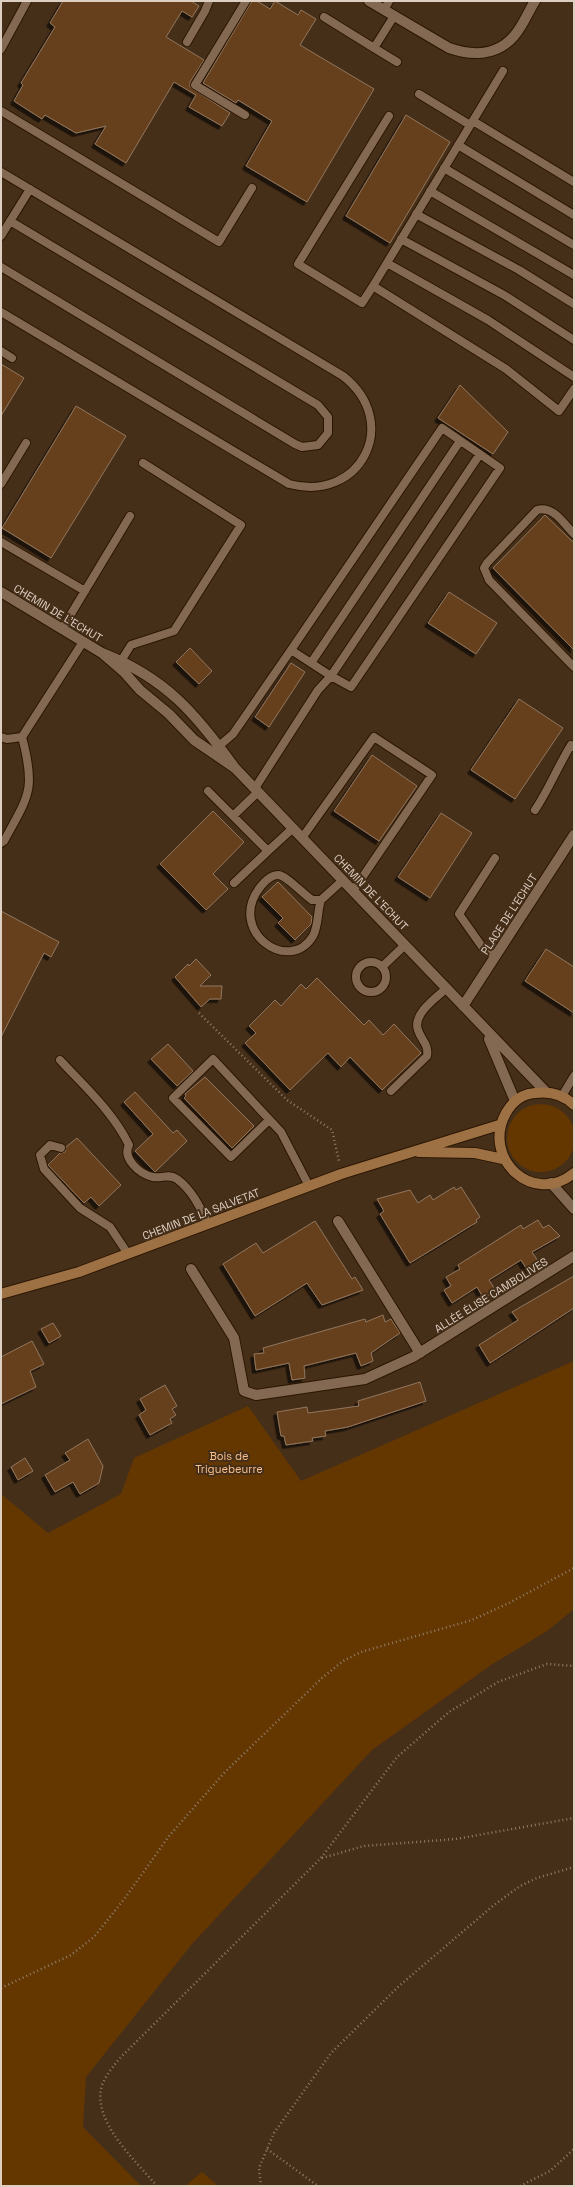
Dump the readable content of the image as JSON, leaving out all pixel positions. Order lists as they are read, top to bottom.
{
  "streets": {
    "main road": ["CHEMIN DE LA SALVETAT"],
    "street": ["CHEMIN DE L'ECHUT", "PLACE DE L'ECHUT", "ALLÉE ÉLISE CAMBOLIVES"]
  },
  "crossings": [
    ["CHEMIN DE L'ECHUT", "PLACE DE L'ECHUT"]
  ],
  "parks": ["Bois de Triguebeurre"]
}
